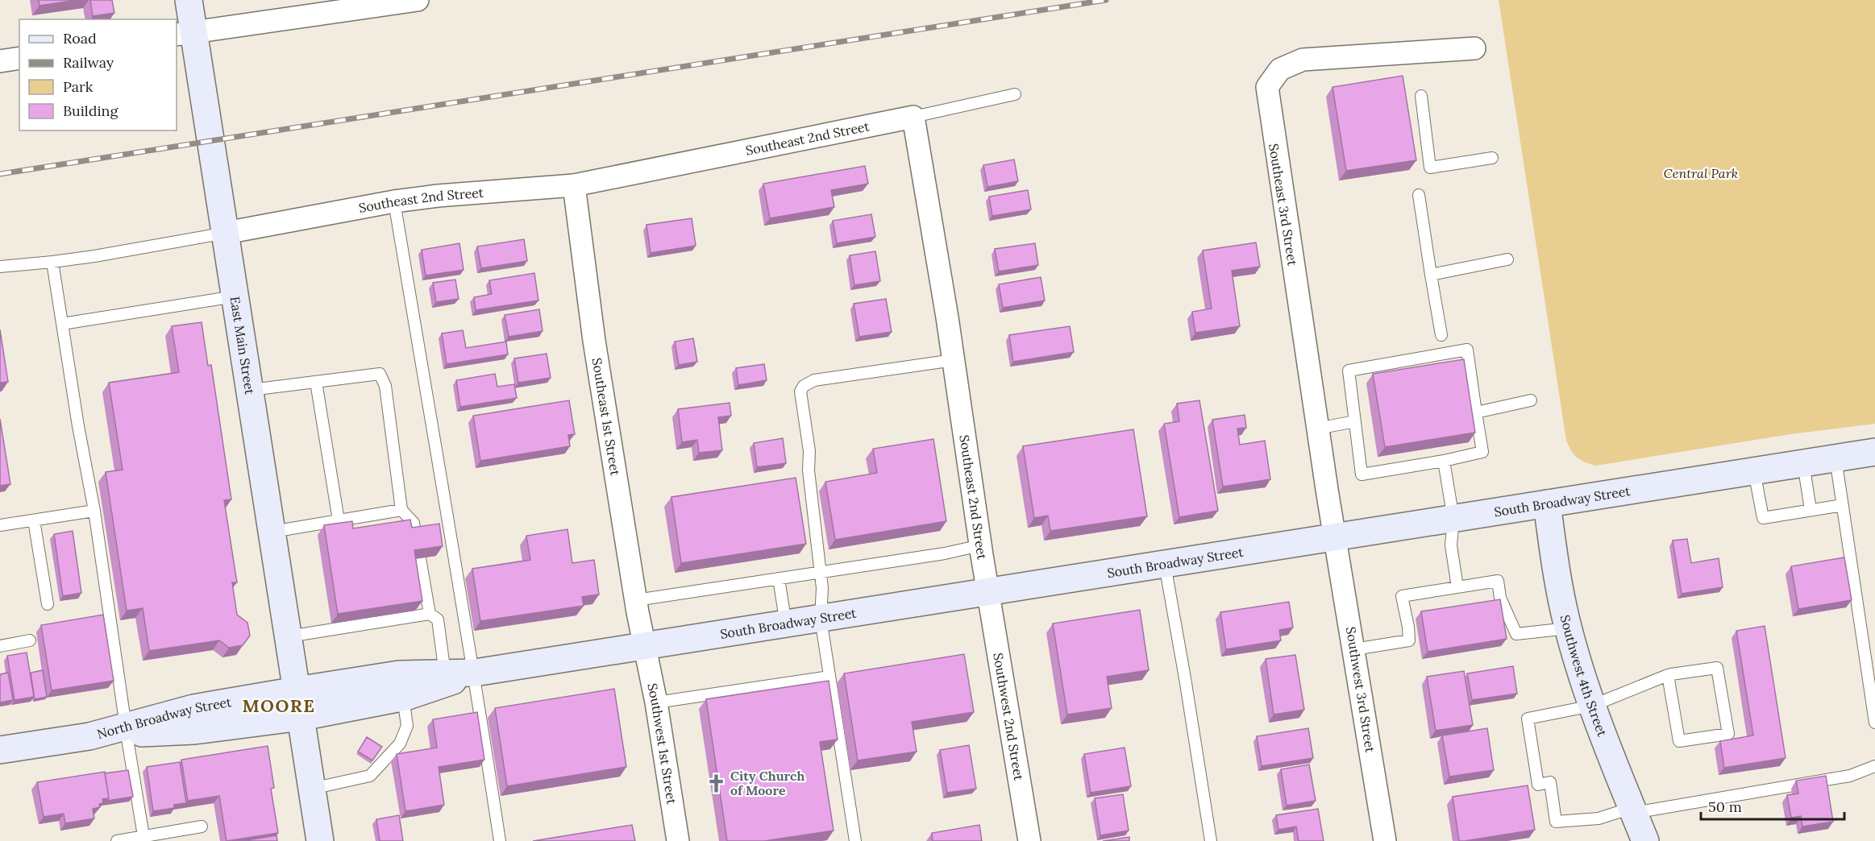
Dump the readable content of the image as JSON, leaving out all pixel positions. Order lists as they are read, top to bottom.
{
  "streets": {
    "main road": [
      "East Main Street",
      "South Broadway Street",
      "Southwest 4th Street",
      "North Broadway Street"
    ],
    "street": [
      "Southeast 2nd Street",
      "Southeast 3rd Street",
      "Southeast 1st Street",
      "Southwest 3rd Street",
      "Southwest 2nd Street",
      "Southwest 1st Street"
    ]
  },
  "crossings": [
    ["Southeast 2nd Street", "East Main Street"],
    ["Southeast 2nd Street", "Southeast 1st Street"],
    ["Southeast 2nd Street", "South Broadway Street"],
    ["Southeast 2nd Street", "Southwest 2nd Street"],
    ["Southeast 3rd Street", "South Broadway Street"],
    ["Southeast 3rd Street", "Southwest 3rd Street"],
    ["East Main Street", "South Broadway Street"],
    ["East Main Street", "North Broadway Street"],
    ["Southeast 1st Street", "South Broadway Street"],
    ["Southeast 1st Street", "Southwest 1st Street"],
    ["South Broadway Street", "Southwest 4th Street"],
    ["South Broadway Street", "Southwest 3rd Street"],
    ["South Broadway Street", "Southwest 2nd Street"],
    ["South Broadway Street", "North Broadway Street"],
    ["South Broadway Street", "Southwest 1st Street"]
  ],
  "districts": ["MOORE"],
  "parks": ["Central Park"],
  "places": {
    "church": ["City Church of Moore"]
  },
  "legend": [
    "Road",
    "Railway",
    "Park",
    "Building"
  ],
  "scale_bar": "50 m"
}
